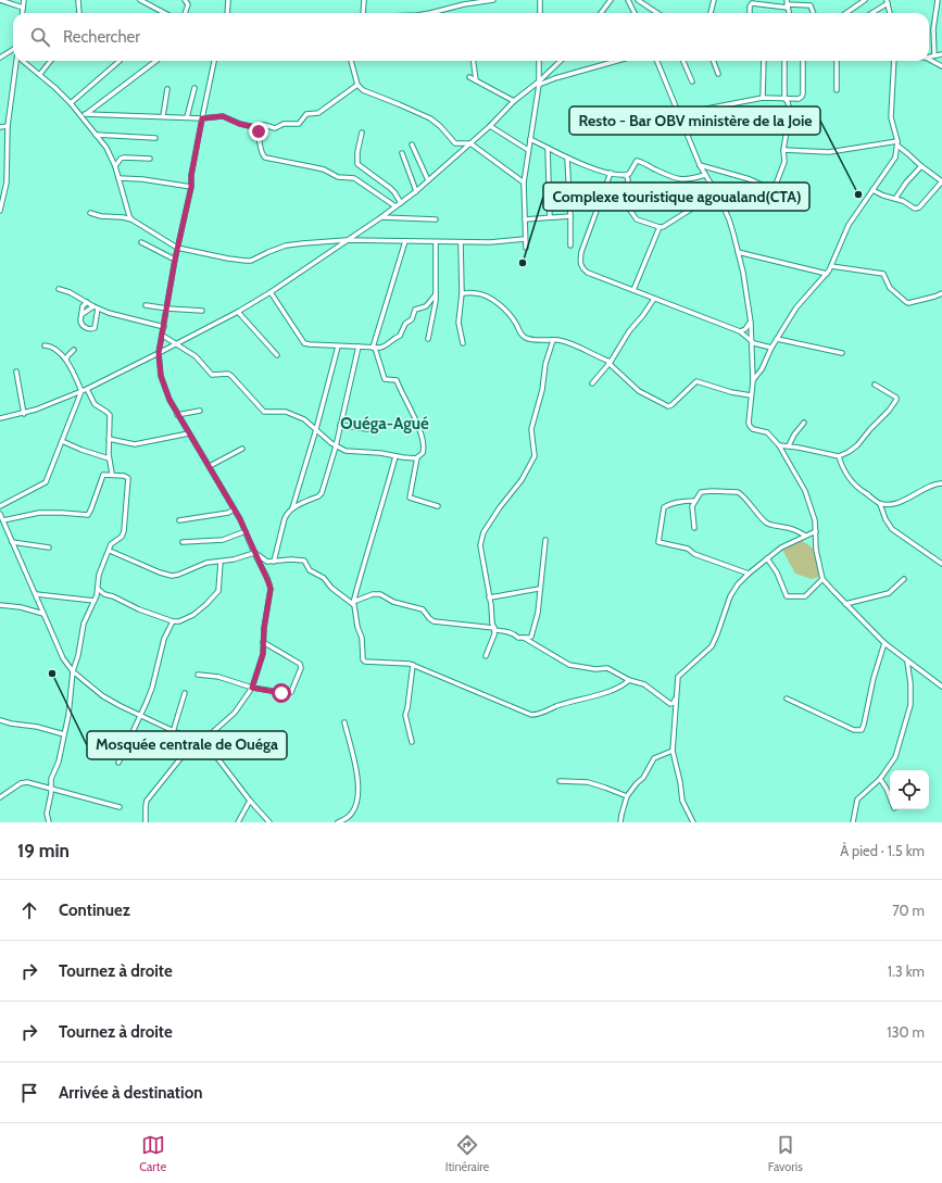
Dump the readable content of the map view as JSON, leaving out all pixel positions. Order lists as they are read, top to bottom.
{
  "districts": ["Ouéga-Agué"],
  "places": ["Resto - Bar OBV ministère de la Joie", "Complexe touristique agoualand(CTA)", "Mosquée centrale de Ouéga"],
  "page": {
    "search": "Rechercher",
    "heading": ["19 min", "À pied · 1.5 km"],
    "list": [
      ["Continuez", "70 m"],
      ["Tournez à droite", "1.3 km"],
      ["Tournez à droite", "130 m"],
      "Arrivée à destination"
    ],
    "nav": ["Carte", "Itinéraire", "Favoris"]
  }
}
